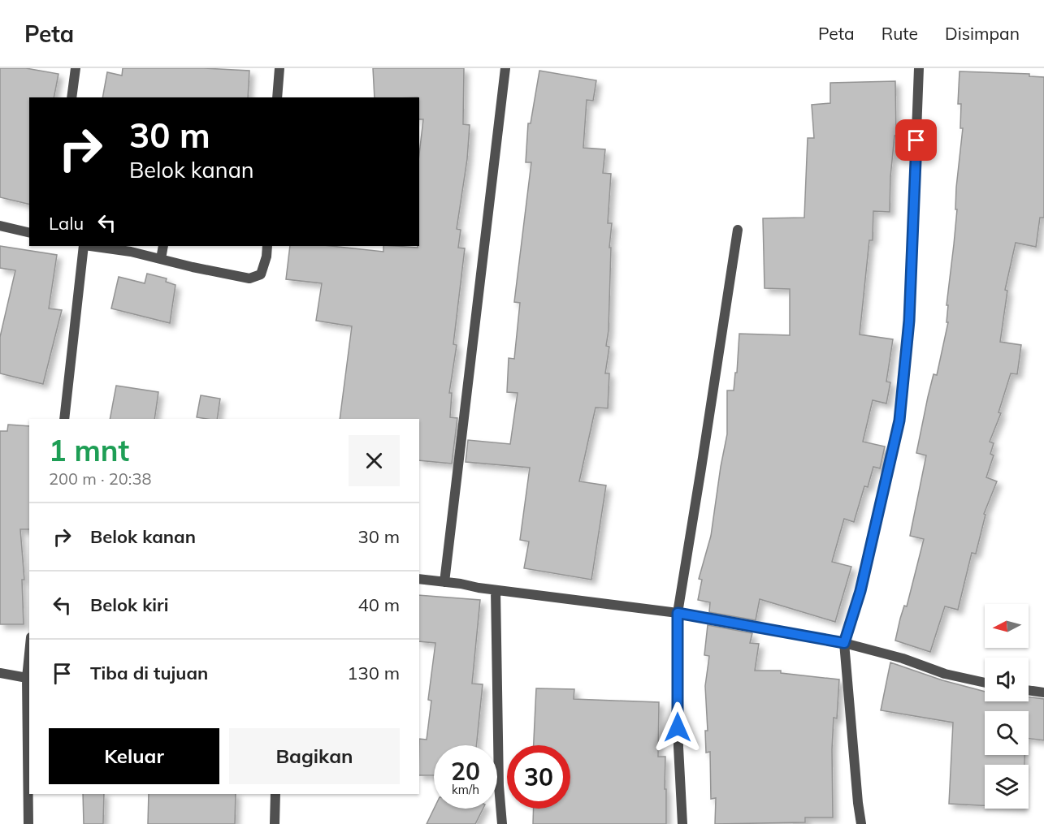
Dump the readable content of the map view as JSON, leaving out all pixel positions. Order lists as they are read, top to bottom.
{
  "north": "left",
  "page": {
    "header": "Peta",
    "nav": ["Peta", "Rute", "Disimpan"],
    "turn": ["30 m", "Belok kanan"],
    "then": "Lalu",
    "heading": ["1 mnt", "200 m · 20:38"],
    "list": [
      {
        "name": "Belok kanan",
        "value": "30 m"
      },
      {
        "name": "Belok kiri",
        "value": "40 m"
      },
      {
        "name": "Tiba di tujuan",
        "value": "130 m"
      }
    ],
    "buttons": ["Keluar", "Bagikan"],
    "speed": "20 km/h",
    "limit": "30"
  }
}
